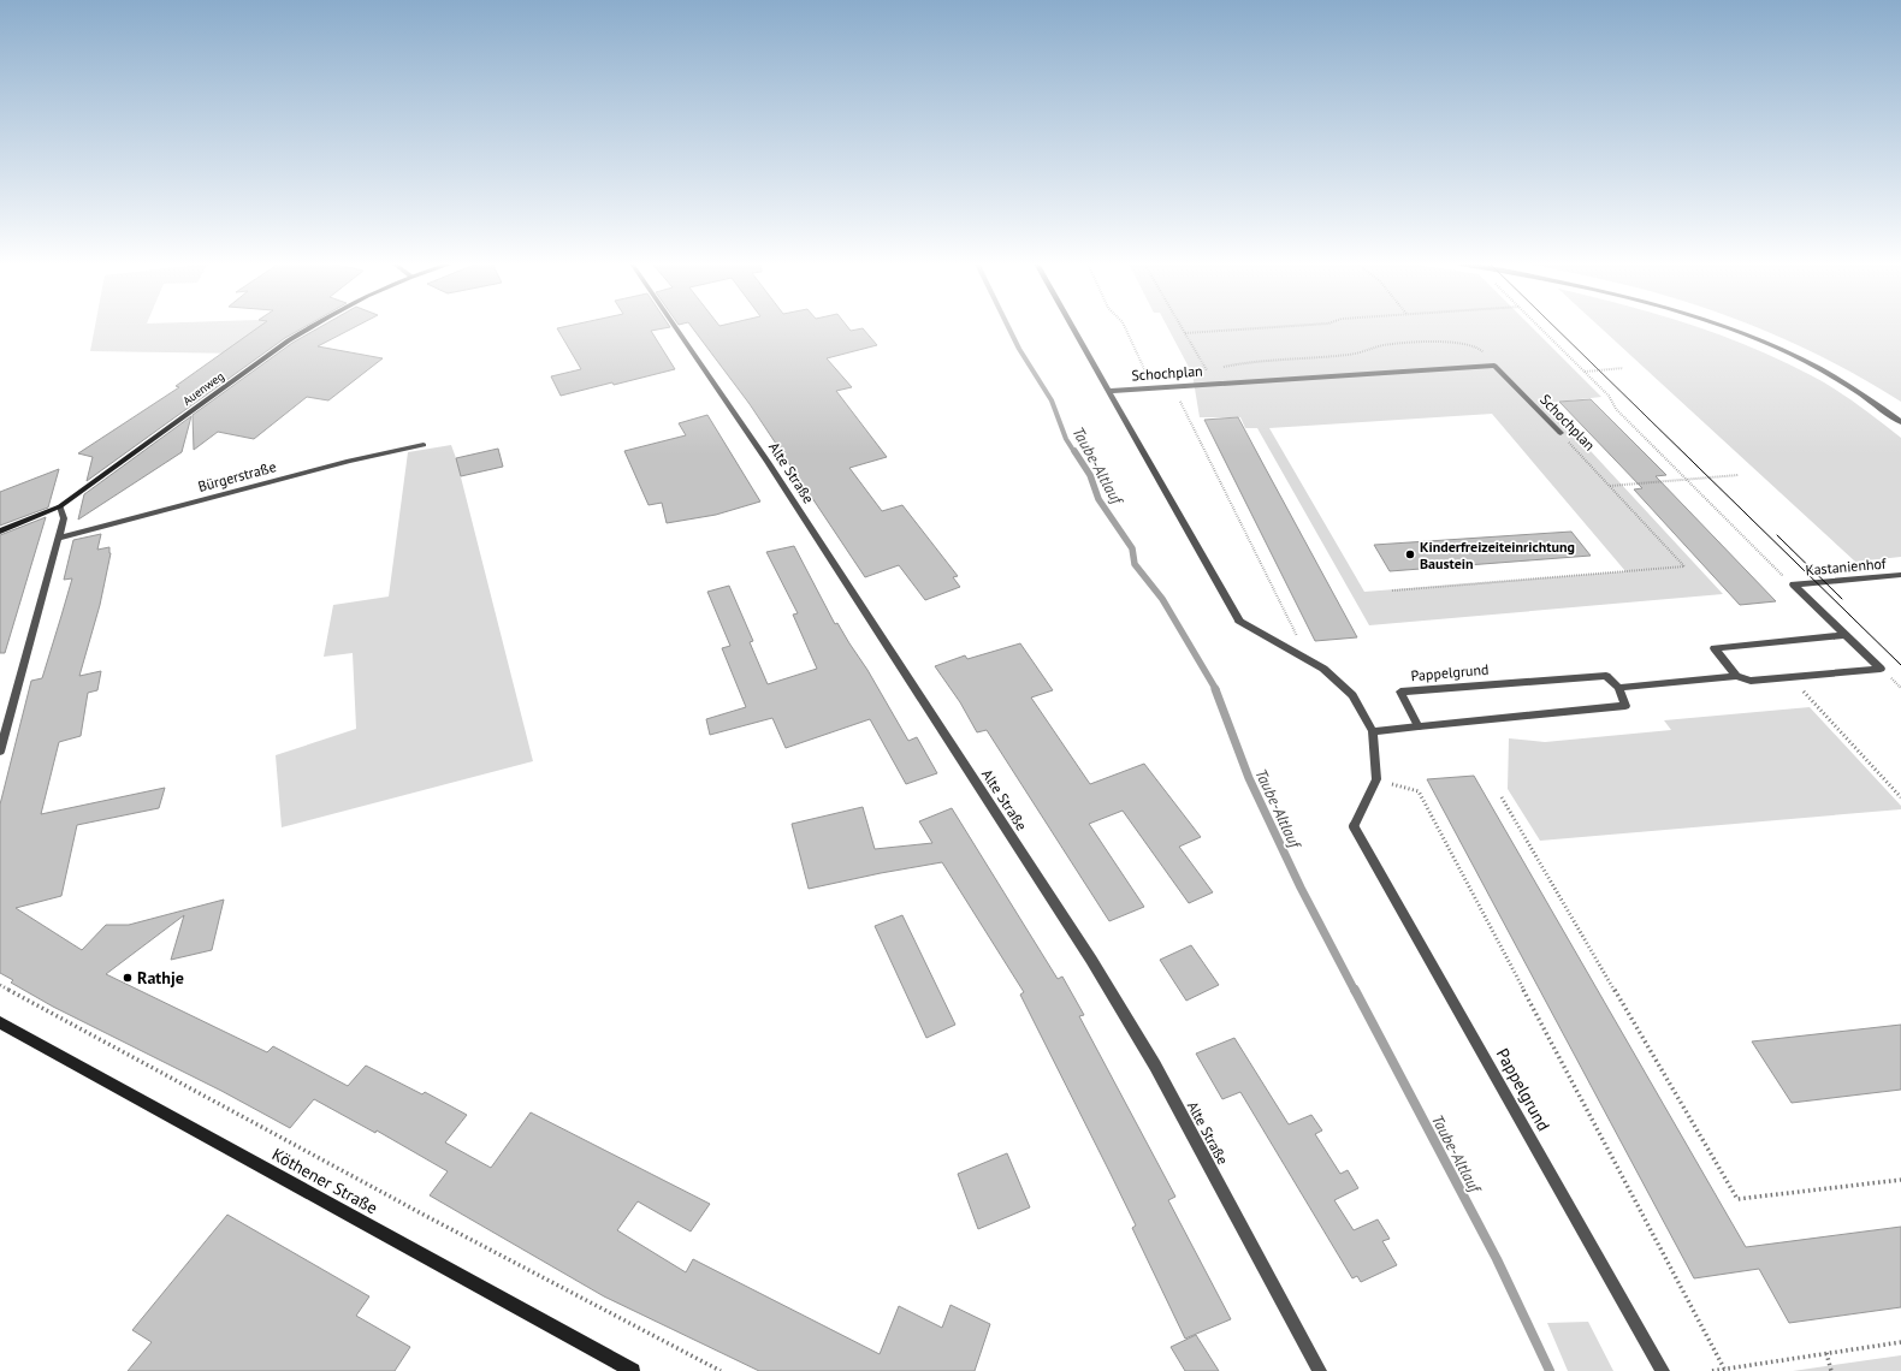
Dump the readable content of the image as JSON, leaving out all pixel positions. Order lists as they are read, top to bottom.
{
  "streets": {
    "main road": ["Auenweg", "Köthener Straße"],
    "street": [
      "Schochplan",
      "Alte Straße",
      "Bürgerstraße",
      "Kastanienhof",
      "Pappelgrund"
    ]
  },
  "water": ["Taube-Altlauf"],
  "places": ["Kinderfreizeiteinrichtung Baustein", "Rathje"]
}
